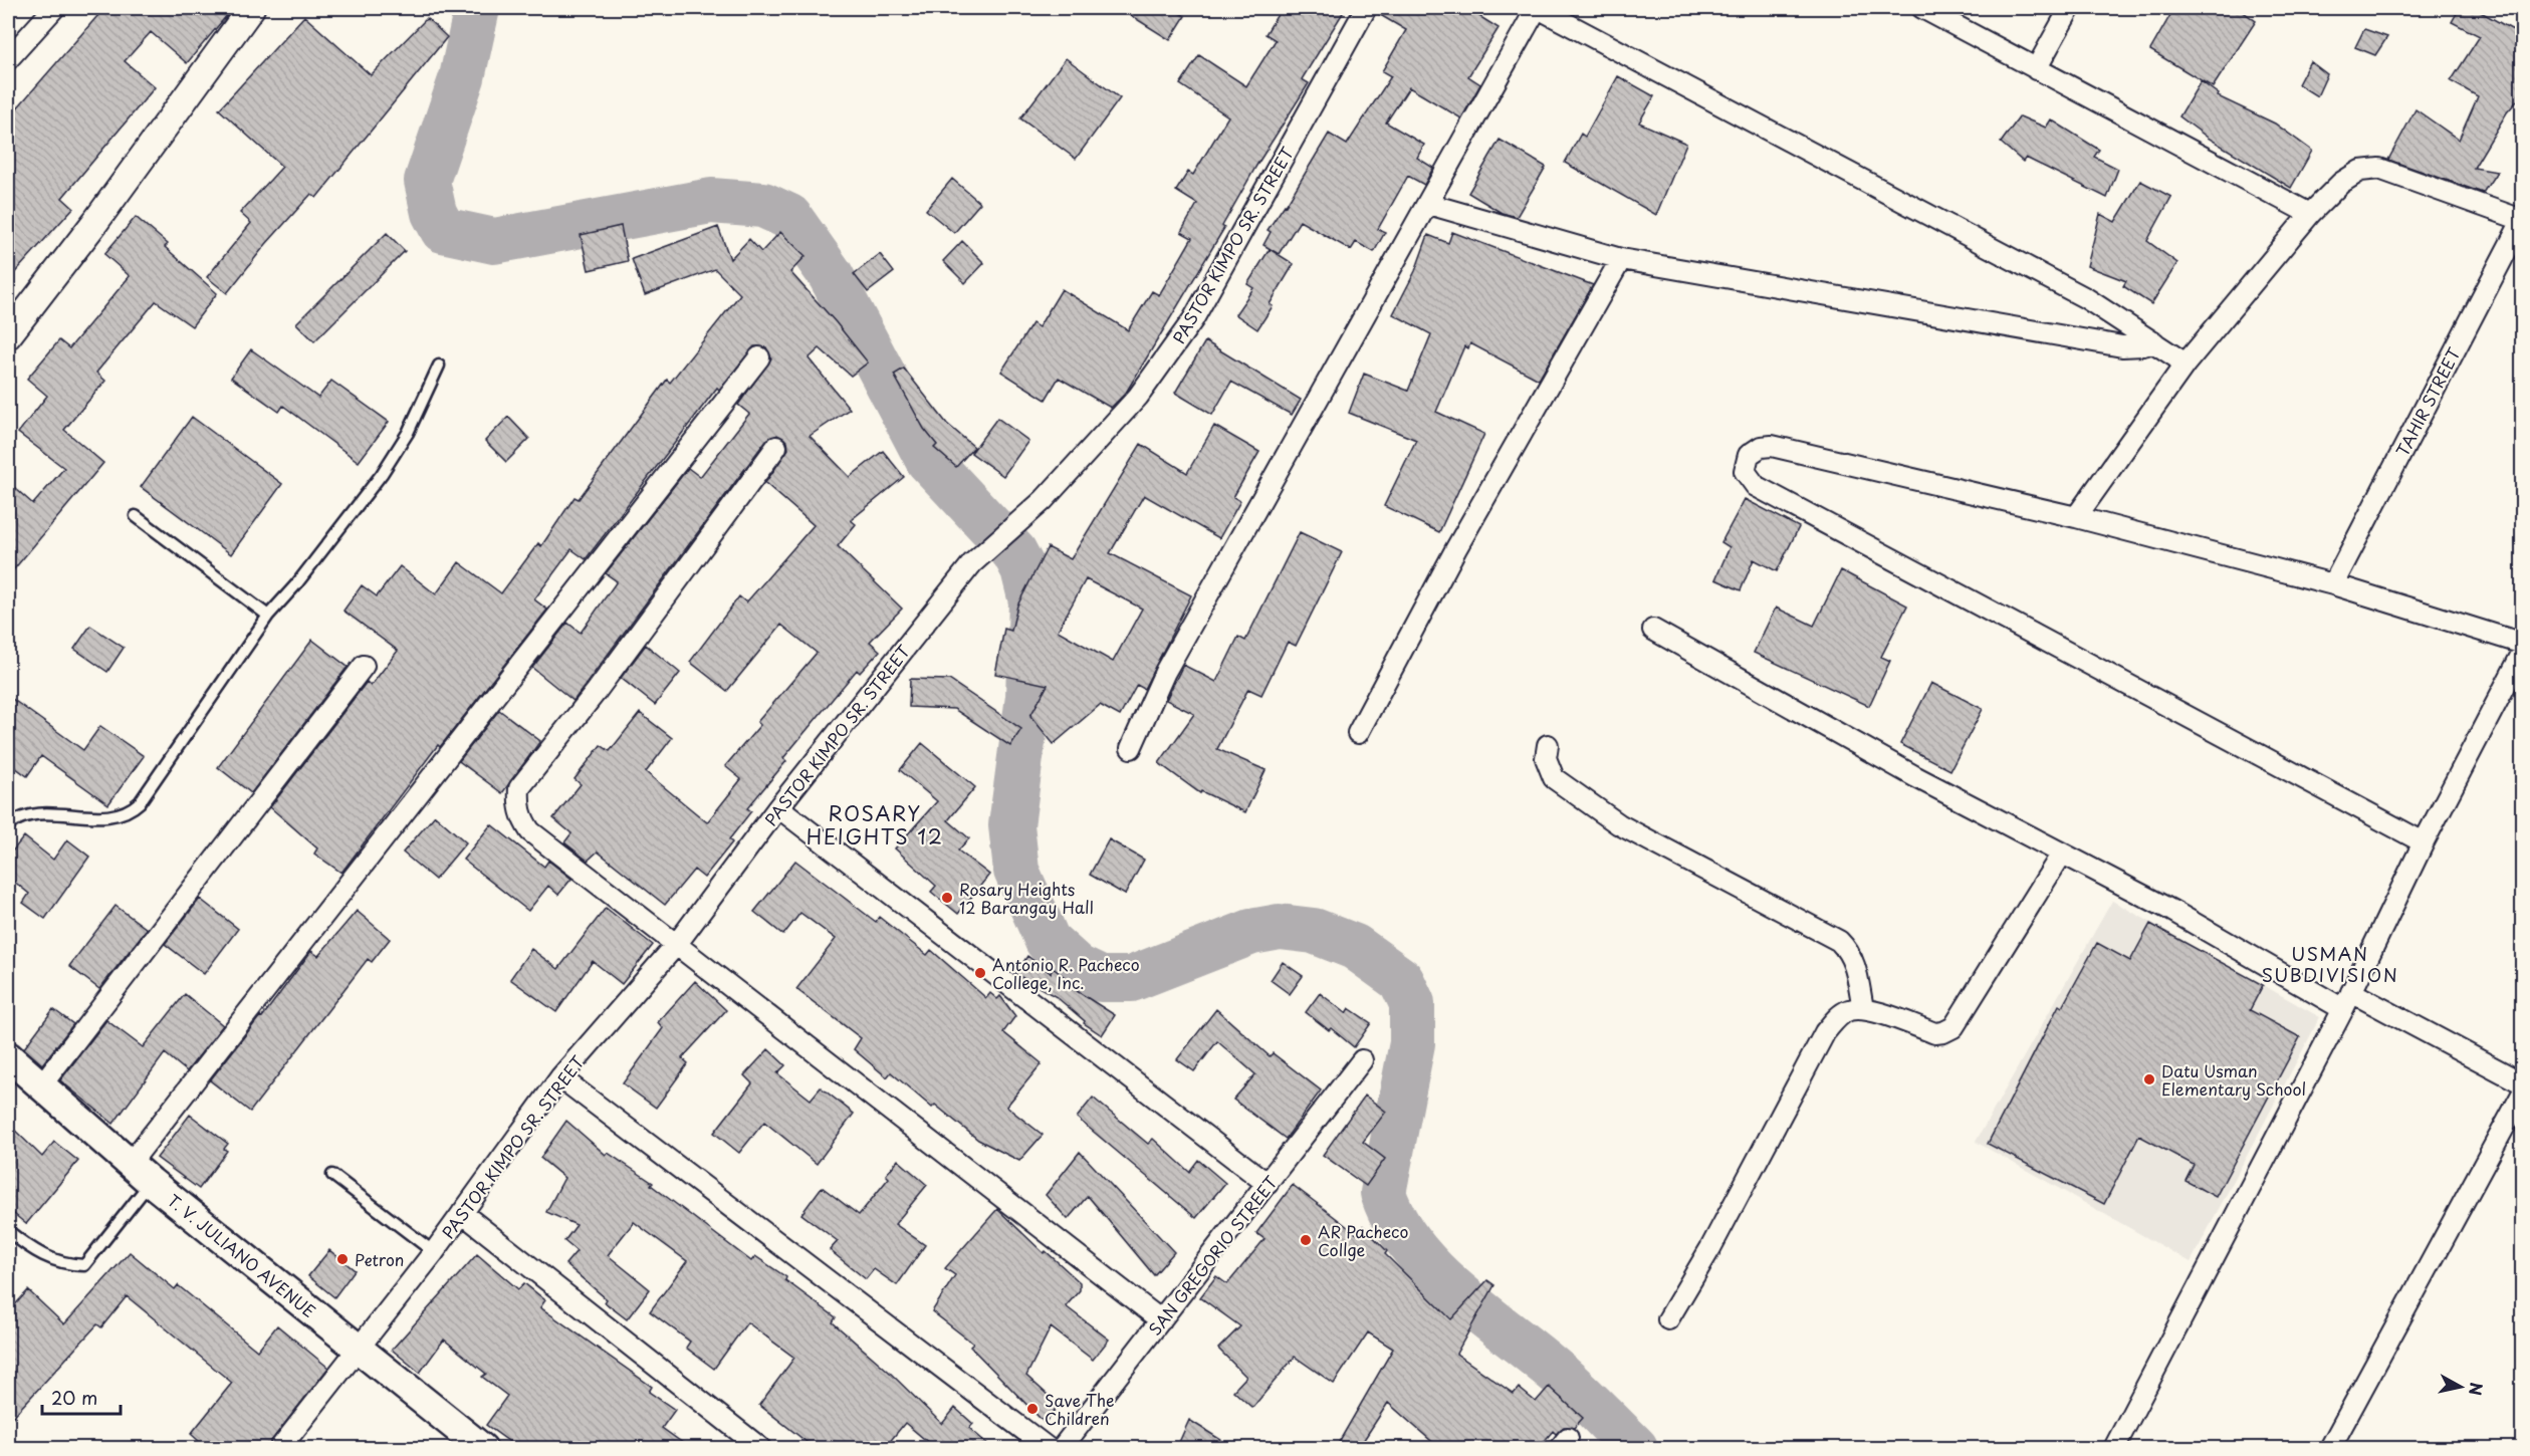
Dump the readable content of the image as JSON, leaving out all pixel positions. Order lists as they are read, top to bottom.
{
  "streets": {
    "main road": ["T. V. JULIANO AVENUE"],
    "street": ["PASTOR KIMPO SR. STREET", "TAHIR STREET", "SAN GREGORIO STREET"]
  },
  "crossings": [
    ["PASTOR KIMPO SR. STREET", "T. V. JULIANO AVENUE"]
  ],
  "districts": ["ROSARY HEIGHTS 12", "USMAN SUBDIVISION"],
  "places": [
    "Rosary Heights 12 Barangay Hall",
    "Antonio R. Pacheco College, Inc.",
    "Datu Usman Elementary School",
    "AR Pacheco Collge",
    "Petron",
    "Save The Children"
  ],
  "scale_bar": "20 m",
  "north": "right"
}
